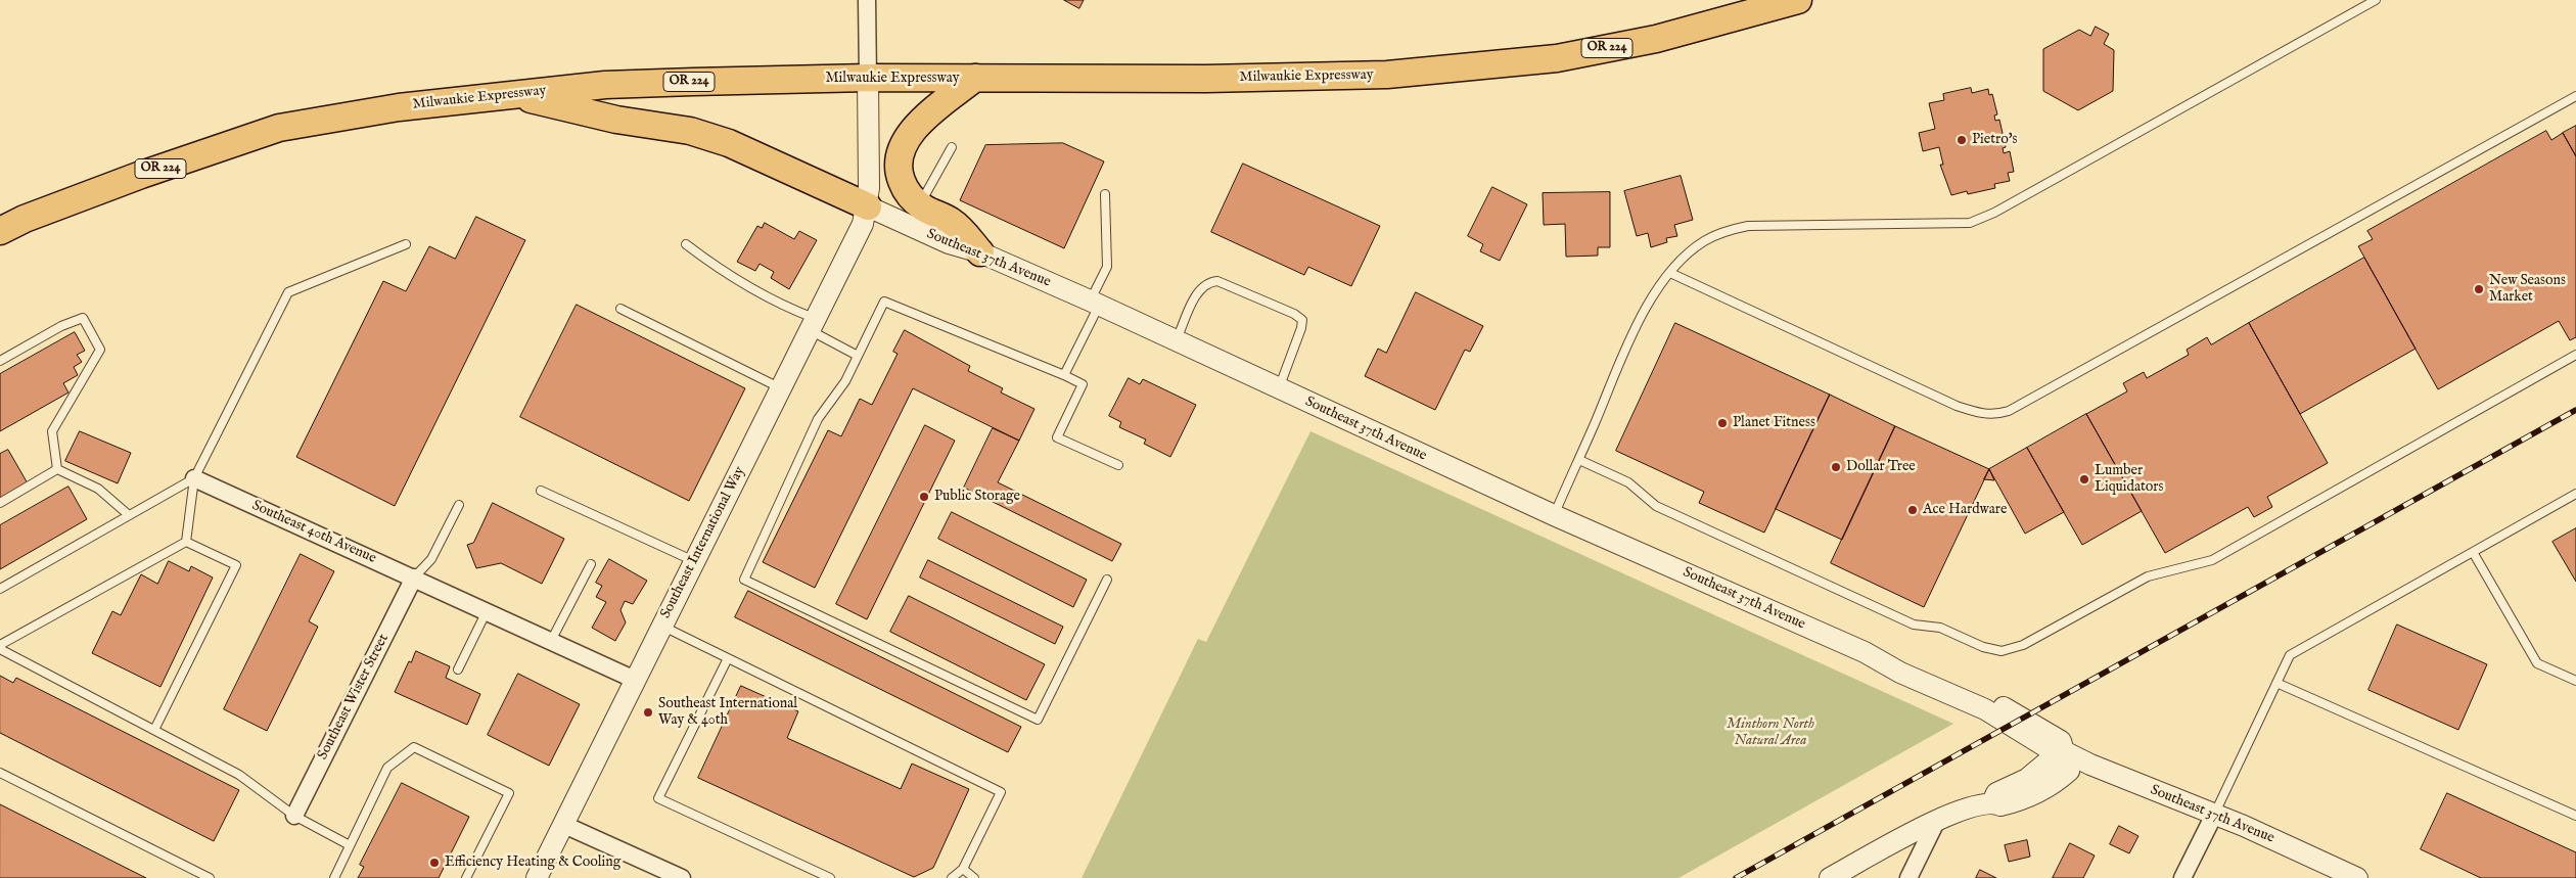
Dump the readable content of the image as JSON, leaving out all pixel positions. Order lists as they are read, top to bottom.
{
  "streets": {
    "highway": ["OR 224", "Milwaukie Expressway"],
    "street": [
      "Southeast 37th Avenue",
      "Southeast 40th Avenue",
      "Southeast International Way",
      "Southeast Wister Street"
    ]
  },
  "crossings": [
    ["Milwaukie Expressway", "Southeast International Way"],
    ["Southeast 37th Avenue", "Southeast International Way"],
    ["Southeast 40th Avenue", "Southeast International Way"],
    ["Southeast 40th Avenue", "Southeast Wister Street"]
  ],
  "parks": ["Minthorn North Natural Area"],
  "places": [
    "Pietro's",
    "New Seasons Market",
    "Planet Fitness",
    "Dollar Tree",
    "Lumber Liquidators",
    "Public Storage",
    "Ace Hardware",
    "Southeast International Way & 40th",
    "Efficiency Heating & Cooling"
  ]
}
